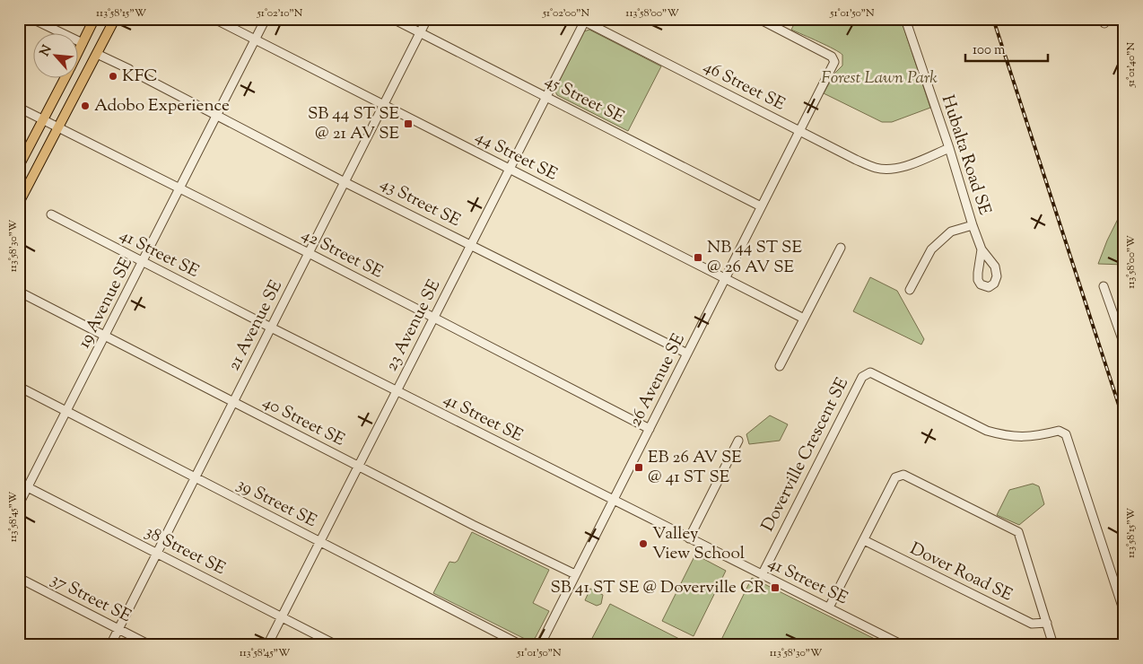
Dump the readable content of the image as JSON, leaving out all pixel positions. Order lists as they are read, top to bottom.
{
  "streets": {
    "street": [
      "46 Street SE",
      "45 Street SE",
      "Hubalta Road SE",
      "44 Street SE",
      "43 Street SE",
      "41 Street SE",
      "42 Street SE",
      "19 Avenue SE",
      "21 Avenue SE",
      "23 Avenue SE",
      "26 Avenue SE",
      "40 Street SE",
      "Doverville Crescent SE",
      "39 Street SE",
      "38 Street SE",
      "Dover Road SE",
      "37 Street SE"
    ]
  },
  "crossings": [
    ["46 Street SE", "Hubalta Road SE"],
    ["46 Street SE", "23 Avenue SE"],
    ["46 Street SE", "26 Avenue SE"],
    ["45 Street SE", "21 Avenue SE"],
    ["45 Street SE", "23 Avenue SE"],
    ["45 Street SE", "26 Avenue SE"],
    ["44 Street SE", "19 Avenue SE"],
    ["44 Street SE", "21 Avenue SE"],
    ["44 Street SE", "23 Avenue SE"],
    ["44 Street SE", "26 Avenue SE"],
    ["43 Street SE", "19 Avenue SE"],
    ["43 Street SE", "21 Avenue SE"],
    ["43 Street SE", "23 Avenue SE"],
    ["43 Street SE", "26 Avenue SE"],
    ["41 Street SE", "19 Avenue SE"],
    ["41 Street SE", "21 Avenue SE"],
    ["41 Street SE", "23 Avenue SE"],
    ["41 Street SE", "26 Avenue SE"],
    ["41 Street SE", "Doverville Crescent SE"],
    ["42 Street SE", "19 Avenue SE"],
    ["42 Street SE", "21 Avenue SE"],
    ["42 Street SE", "23 Avenue SE"],
    ["42 Street SE", "26 Avenue SE"],
    ["19 Avenue SE", "40 Street SE"],
    ["19 Avenue SE", "39 Street SE"],
    ["19 Avenue SE", "38 Street SE"],
    ["21 Avenue SE", "40 Street SE"],
    ["21 Avenue SE", "39 Street SE"],
    ["21 Avenue SE", "38 Street SE"],
    ["21 Avenue SE", "37 Street SE"],
    ["23 Avenue SE", "40 Street SE"],
    ["23 Avenue SE", "39 Street SE"],
    ["23 Avenue SE", "38 Street SE"],
    ["26 Avenue SE", "40 Street SE"]
  ],
  "parks": ["Forest Lawn Park"],
  "places": {
    "other": ["KFC", "Adobo Experience", "Valley View School"],
    "transit": [
      "SB 44 ST SE @ 21 AV SE",
      "NB 44 ST SE @ 26 AV SE",
      "EB 26 AV SE @ 41 ST SE",
      "SB 41 ST SE @ Doverville CR"
    ]
  },
  "scale_bar": "100 m",
  "north": "top left",
  "coordinates": [
    "113°58'15\"W",
    "51°02'10\"N",
    "51°02'00\"N",
    "113°58'00\"W",
    "51°01'50\"N",
    "51°01'40\"N",
    "113°58'30\"W",
    "113°58'45\"W"
  ]
}
